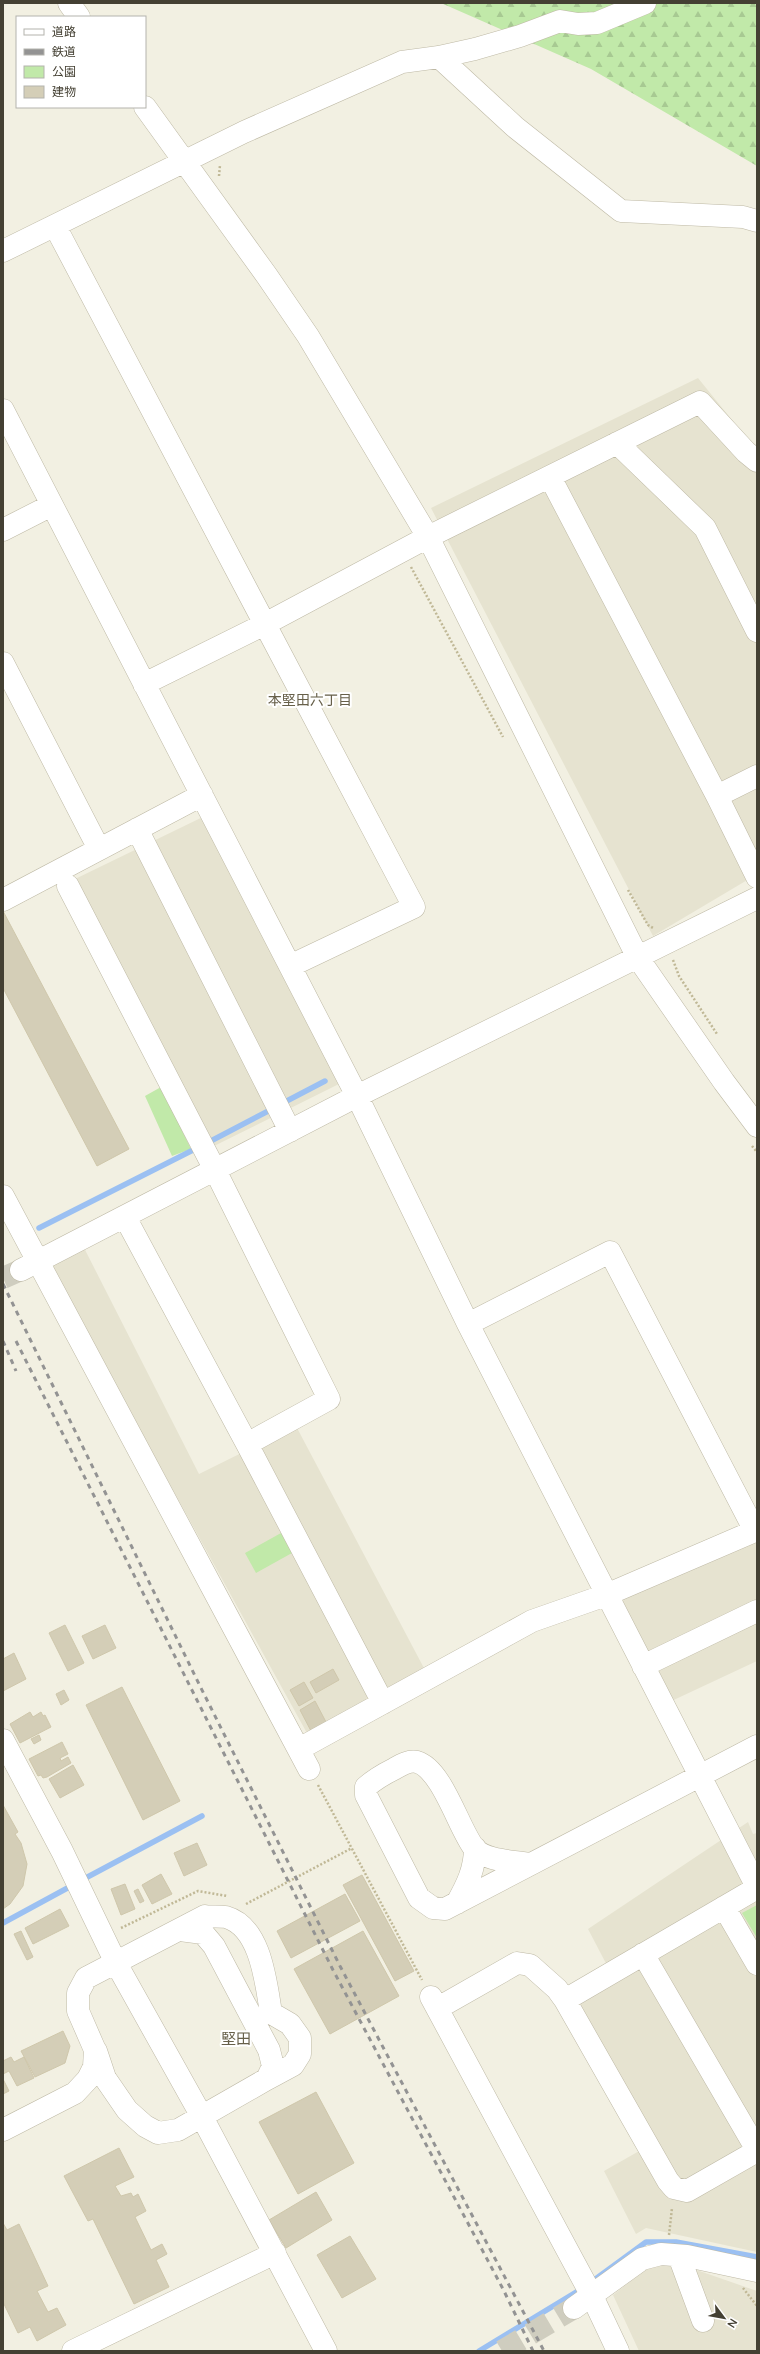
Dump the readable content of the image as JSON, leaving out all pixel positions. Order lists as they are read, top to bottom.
{
  "districts": ["本堅田六丁目", "堅田"],
  "legend": [
    "道路",
    "鉄道",
    "公園",
    "建物"
  ],
  "north": "bottom right"
}
